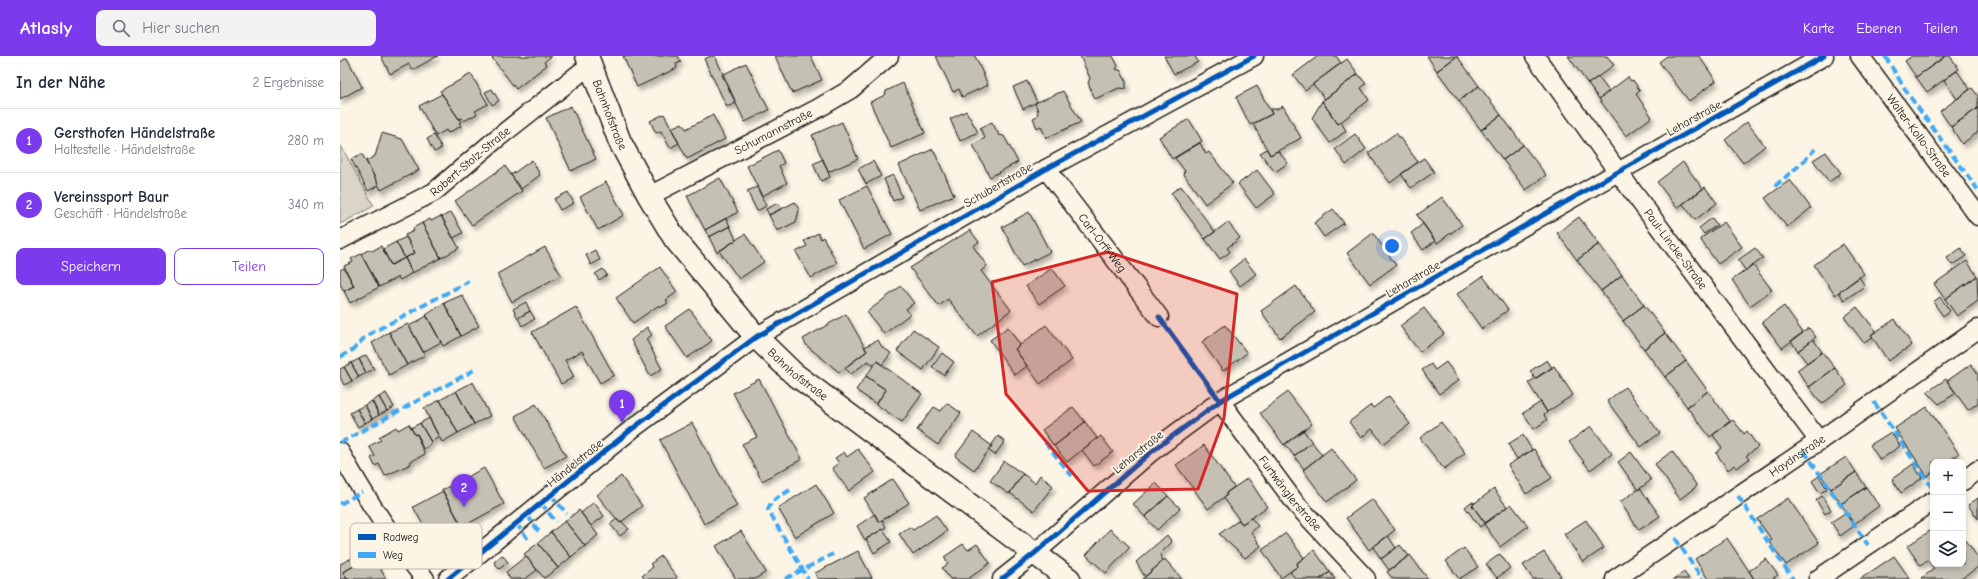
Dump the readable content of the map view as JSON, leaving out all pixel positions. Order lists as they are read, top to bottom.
{
  "streets": {
    "main road": ["Bahnhofstraße"],
    "street": [
      "Leharstraße",
      "Schumannstraße",
      "Walter-Kollo-Straße",
      "Robert-Stolz-Straße",
      "Schubertstraße",
      "Carl-Orff-Weg",
      "Paul-Lincke-Straße",
      "Haydnstraße",
      "Händelstraße",
      "Furtwänglerstraße"
    ]
  },
  "crossings": [
    ["Bahnhofstraße", "Leharstraße"],
    ["Bahnhofstraße", "Schumannstraße"],
    ["Bahnhofstraße", "Robert-Stolz-Straße"],
    ["Bahnhofstraße", "Schubertstraße"],
    ["Bahnhofstraße", "Händelstraße"],
    ["Leharstraße", "Paul-Lincke-Straße"],
    ["Leharstraße", "Furtwänglerstraße"],
    ["Schubertstraße", "Carl-Orff-Weg"],
    ["Schubertstraße", "Händelstraße"],
    ["Paul-Lincke-Straße", "Haydnstraße"]
  ],
  "legend": ["Radweg", "Weg"],
  "page": {
    "header": "Atlasly",
    "search": "Hier suchen",
    "nav": ["Karte", "Ebenen", "Teilen"],
    "heading": ["In der Nähe", "2 Ergebnisse"],
    "list": [
      {
        "mark": "1",
        "name": "Gersthofen Händelstraße",
        "note": "Haltestelle · Händelstraße",
        "value": "280 m"
      },
      {
        "mark": "2",
        "name": "Vereinssport Baur",
        "note": "Geschäft · Händelstraße",
        "value": "340 m"
      }
    ],
    "buttons": ["Speichern", "Teilen"],
    "pins": ["1", "2"],
    "map_buttons": ["+", "−"]
  }
}
